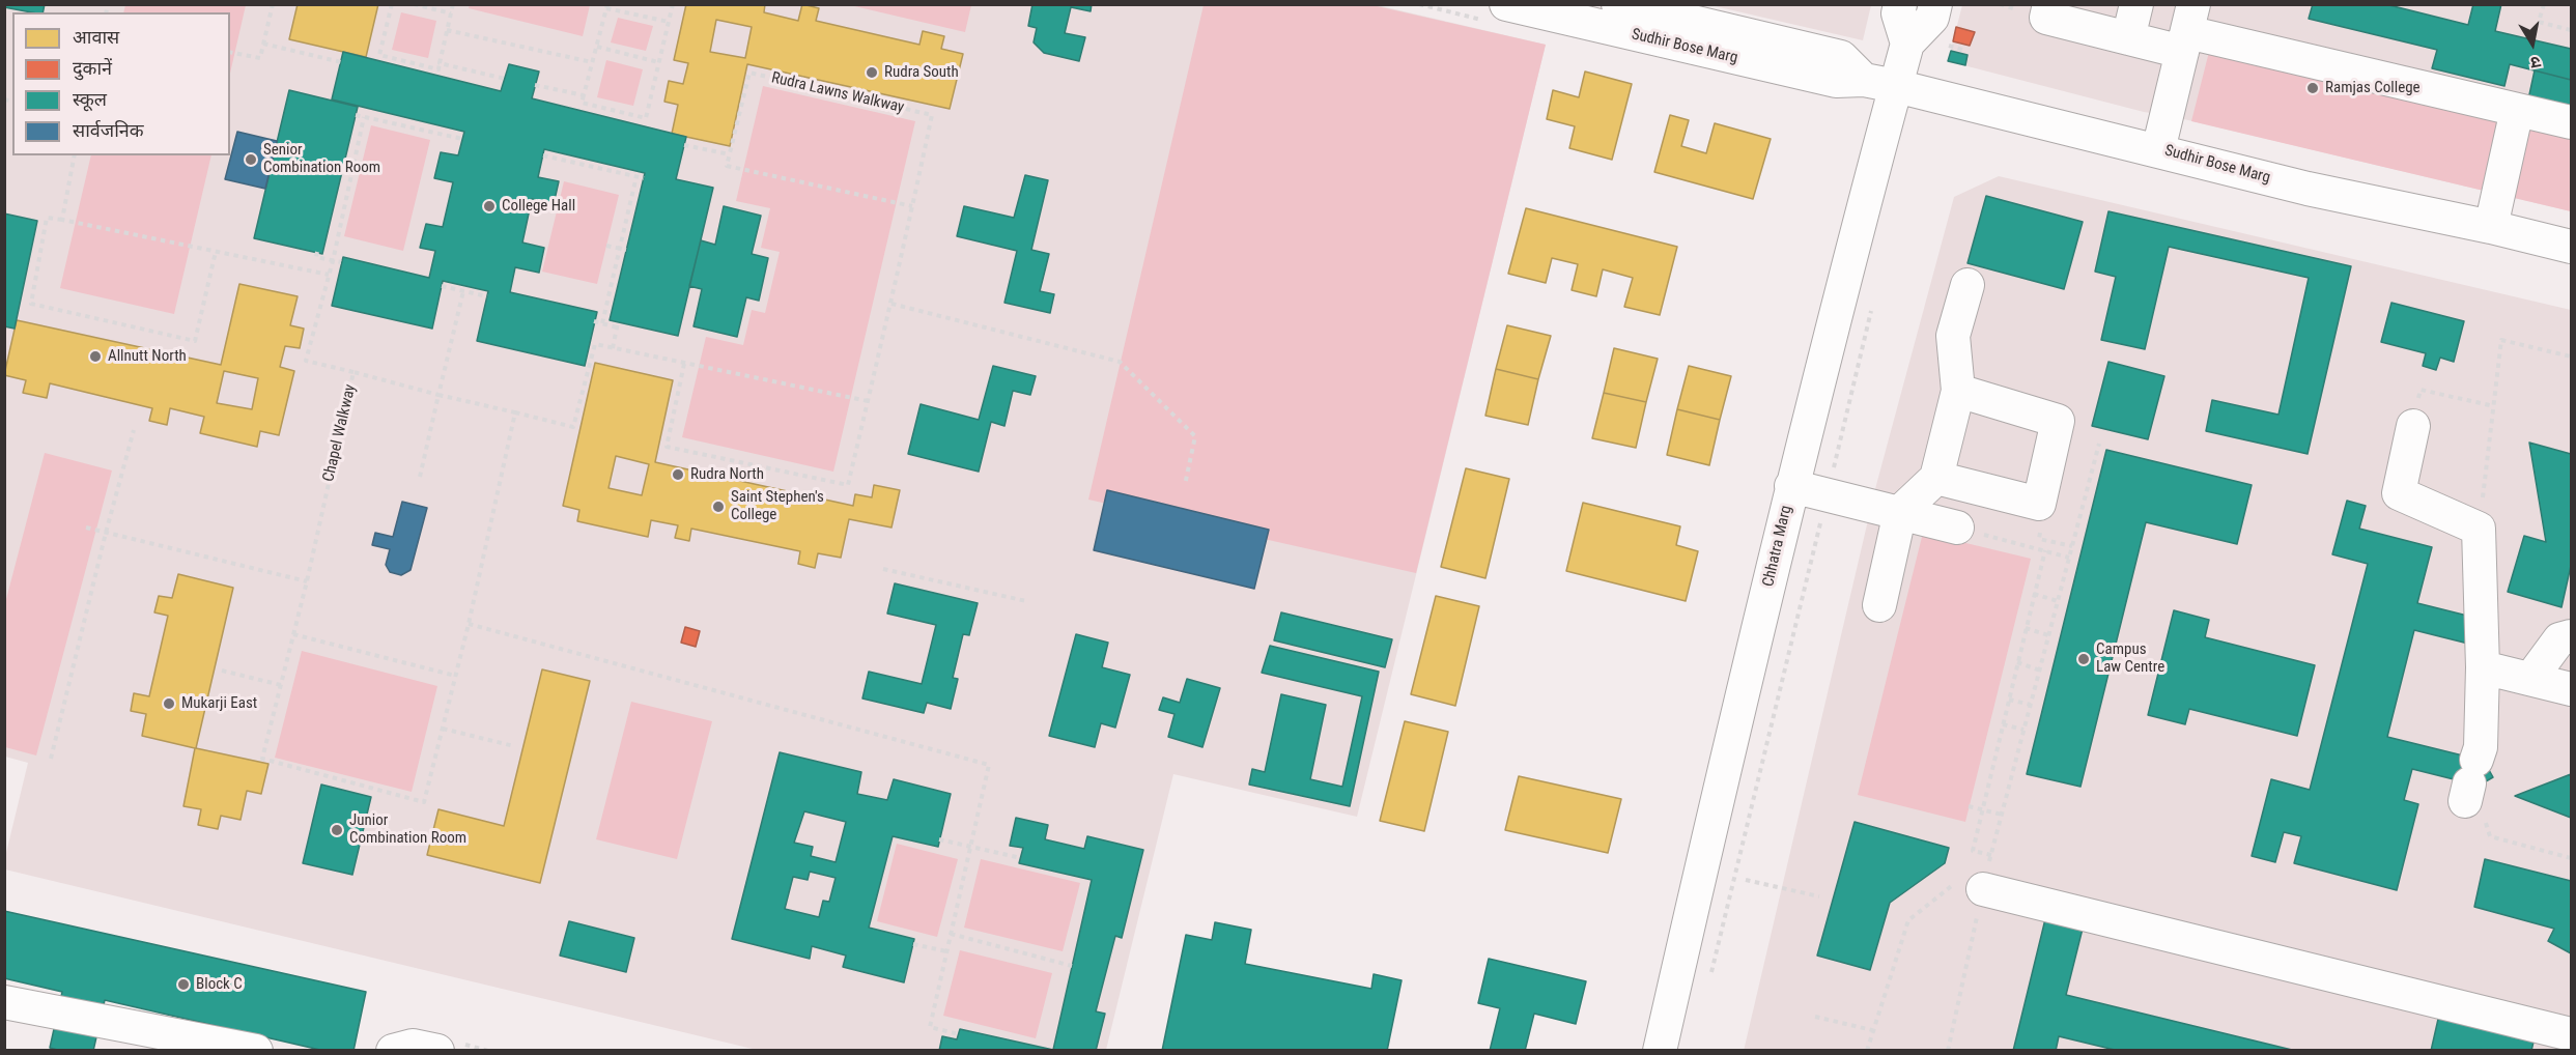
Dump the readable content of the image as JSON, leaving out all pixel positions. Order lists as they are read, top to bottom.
{
  "streets": {
    "street": ["Sudhir Bose Marg", "Chhatra Marg"],
    "path": ["Rudra Lawns Walkway", "Chapel Walkway"]
  },
  "crossings": [
    ["Sudhir Bose Marg", "Chhatra Marg"]
  ],
  "places": [
    "Rudra South",
    "Ramjas College",
    "Senior Combination Room",
    "College Hall",
    "Allnutt North",
    "Rudra North",
    "Saint Stephen's College",
    "Campus Law Centre",
    "Mukarji East",
    "Junior Combination Room",
    "Block C"
  ],
  "legend": [
    "आवास",
    "दुकानें",
    "स्कूल",
    "सार्वजनिक"
  ],
  "north": "bottom"
}
